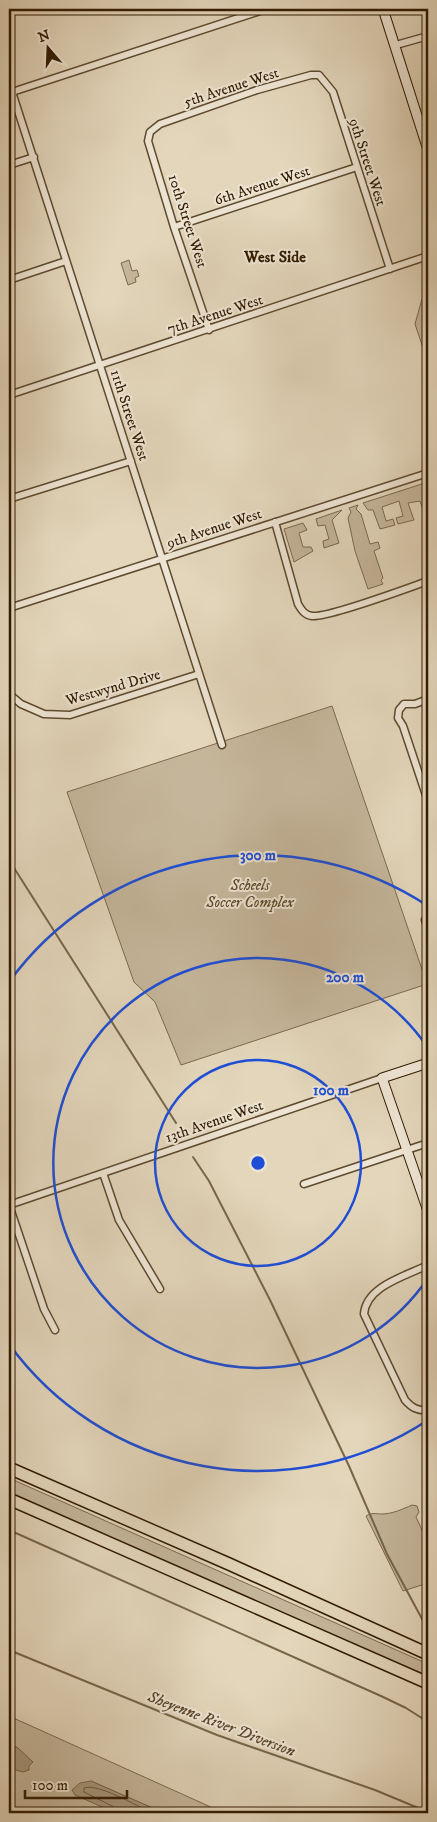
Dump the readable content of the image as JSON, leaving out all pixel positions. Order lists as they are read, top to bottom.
{
  "streets": {
    "street": [
      "5th Avenue West",
      "9th Street West",
      "6th Avenue West",
      "10th Street West",
      "7th Avenue West",
      "11th Street West",
      "9th Avenue West",
      "Westwynd Drive",
      "13th Avenue West"
    ]
  },
  "crossings": [
    ["5th Avenue West", "9th Street West"],
    ["5th Avenue West", "10th Street West"],
    ["9th Street West", "6th Avenue West"],
    ["9th Street West", "7th Avenue West"],
    ["6th Avenue West", "10th Street West"],
    ["10th Street West", "7th Avenue West"],
    ["7th Avenue West", "11th Street West"],
    ["11th Street West", "9th Avenue West"],
    ["11th Street West", "Westwynd Drive"]
  ],
  "districts": ["West Side"],
  "water": ["Sheyenne River Diversion"],
  "parks": ["Scheels Soccer Complex"],
  "scale_bar": "100 m",
  "north": "top",
  "rings": ["300 m", "200 m", "100 m"]
}
